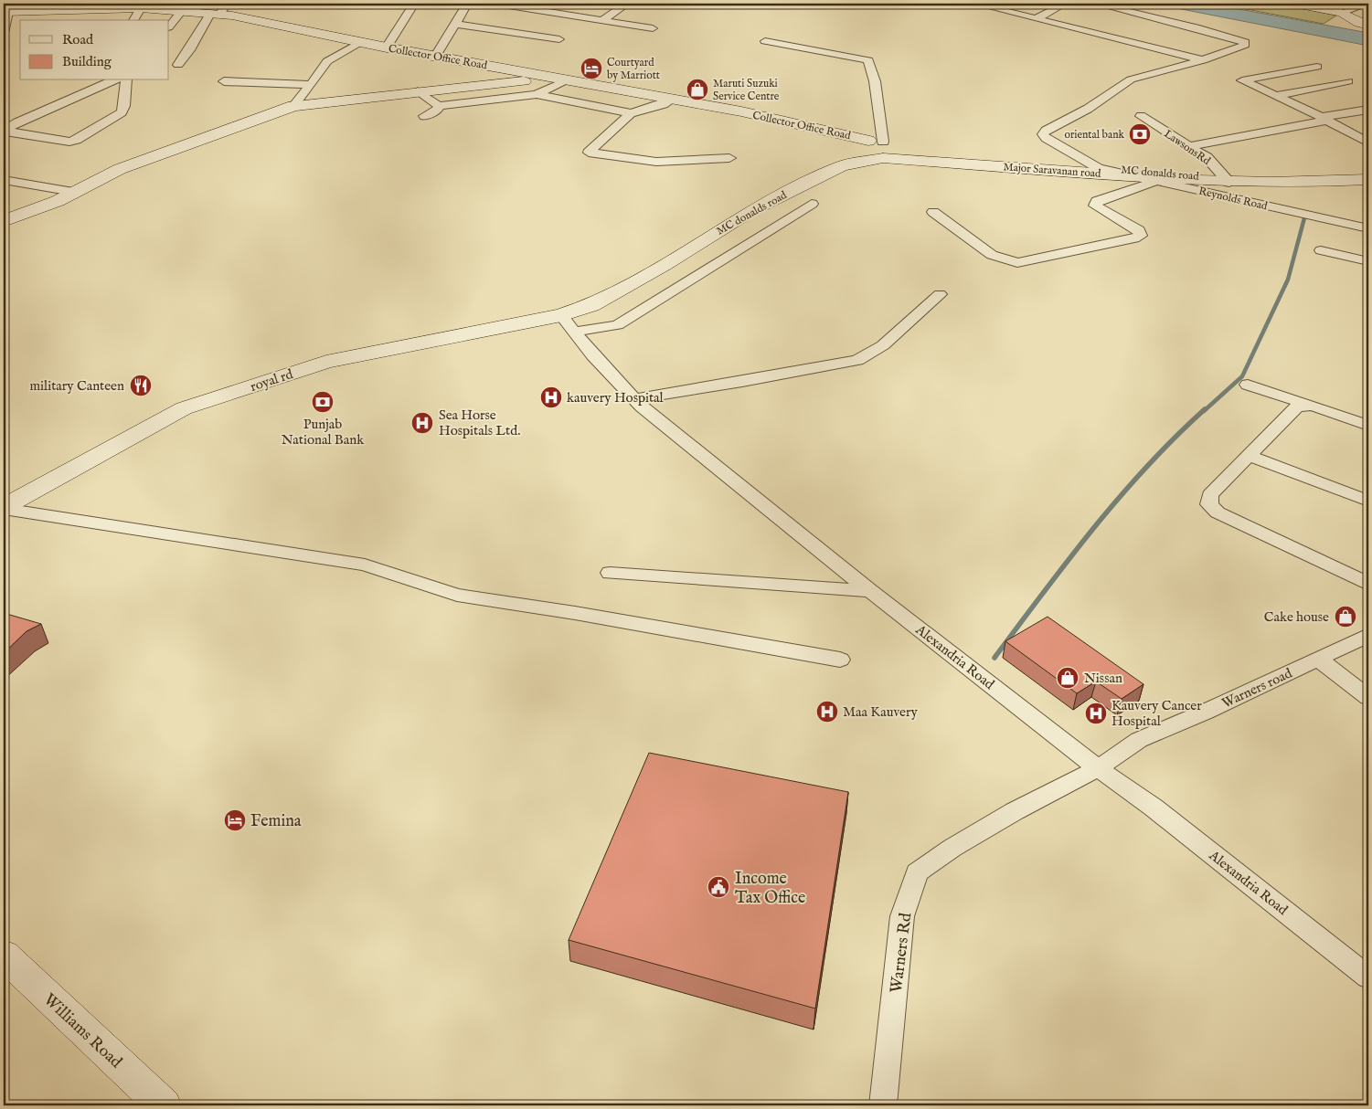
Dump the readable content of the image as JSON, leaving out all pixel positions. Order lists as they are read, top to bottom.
{
  "streets": {
    "main road": [
      "Collector Office Road",
      "Major Saravanan road",
      "MC donalds road",
      "royal rd",
      "Williams Road"
    ],
    "street": [
      "LawsonsRd",
      "Reynolds Road",
      "Alexandria Road",
      "Warners road",
      "Warners Rd"
    ]
  },
  "crossings": [
    ["LawsonsRd", "Major Saravanan road"],
    ["LawsonsRd", "MC donalds road"],
    ["Major Saravanan road", "MC donalds road"],
    ["Major Saravanan road", "Reynolds Road"],
    ["MC donalds road", "Reynolds Road"],
    ["MC donalds road", "royal rd"],
    ["MC donalds road", "Alexandria Road"],
    ["royal rd", "Alexandria Road"],
    ["Alexandria Road", "Warners road"],
    ["Alexandria Road", "Warners Rd"],
    ["Warners road", "Warners Rd"]
  ],
  "places": {
    "hotel": ["Courtyard by Marriott", "Femina"],
    "shop": ["Maruti Suzuki Service Centre", "Cake house", "Nissan"],
    "bank": ["oriental bank", "Punjab National Bank"],
    "restaurant": ["military Canteen"],
    "hospital": [
      "kauvery Hospital",
      "Sea Horse Hospitals Ltd.",
      "Maa Kauvery",
      "Kauvery Cancer Hospital"
    ],
    "public building": ["Income Tax Office"]
  },
  "legend": ["Road", "Building"]
}
